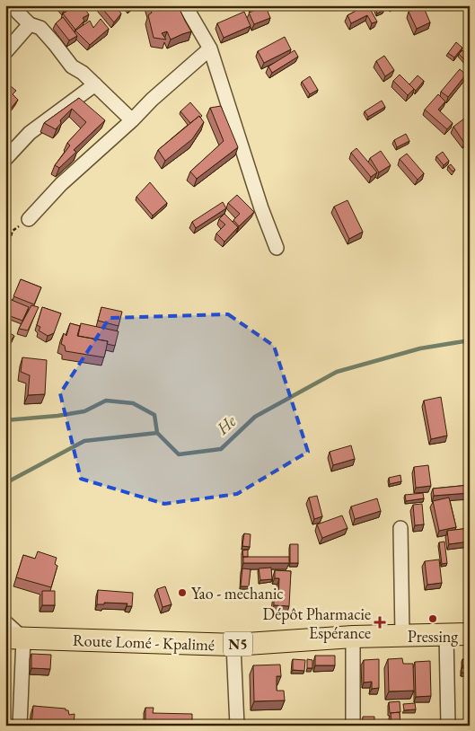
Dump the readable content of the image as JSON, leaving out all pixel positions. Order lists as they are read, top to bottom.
{
  "streets": {
    "main road": ["Route Lomé - Kpalimé", "N5"]
  },
  "water": ["He"],
  "places": {
    "other": ["Yao - mechanic", "Pressing"],
    "health": ["Dépôt Pharmacie Espérance"]
  }
}
